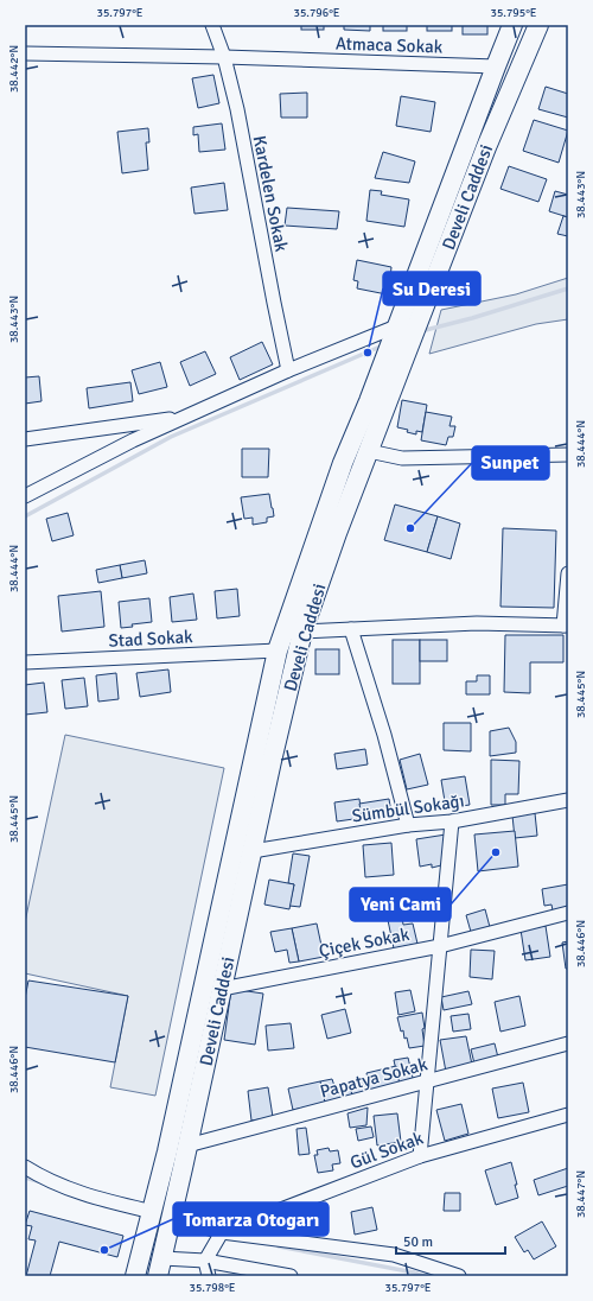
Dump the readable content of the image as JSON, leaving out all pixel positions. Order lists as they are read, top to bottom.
{
  "streets": {
    "main road": ["Develi Caddesi"],
    "street": [
      "Atmaca Sokak",
      "Kardelen Sokak",
      "Stad Sokak",
      "Sümbül Sokağı",
      "Çiçek Sokak",
      "Papatya Sokak",
      "Gül Sokak"
    ]
  },
  "crossings": [
    ["Atmaca Sokak", "Kardelen Sokak"],
    ["Atmaca Sokak", "Develi Caddesi"],
    ["Develi Caddesi", "Stad Sokak"],
    ["Develi Caddesi", "Sümbül Sokağı"],
    ["Develi Caddesi", "Çiçek Sokak"],
    ["Develi Caddesi", "Papatya Sokak"]
  ],
  "places": [
    "Su Deresi",
    "Sunpet",
    "Yeni Cami",
    "Tomarza Otogarı"
  ],
  "scale_bar": "50 m",
  "coordinates": [
    "35.797°E",
    "35.796°E",
    "35.795°E",
    "38.442°N",
    "38.443°N",
    "38.444°N",
    "38.445°N",
    "38.446°N",
    "38.447°N",
    "35.798°E"
  ]
}
